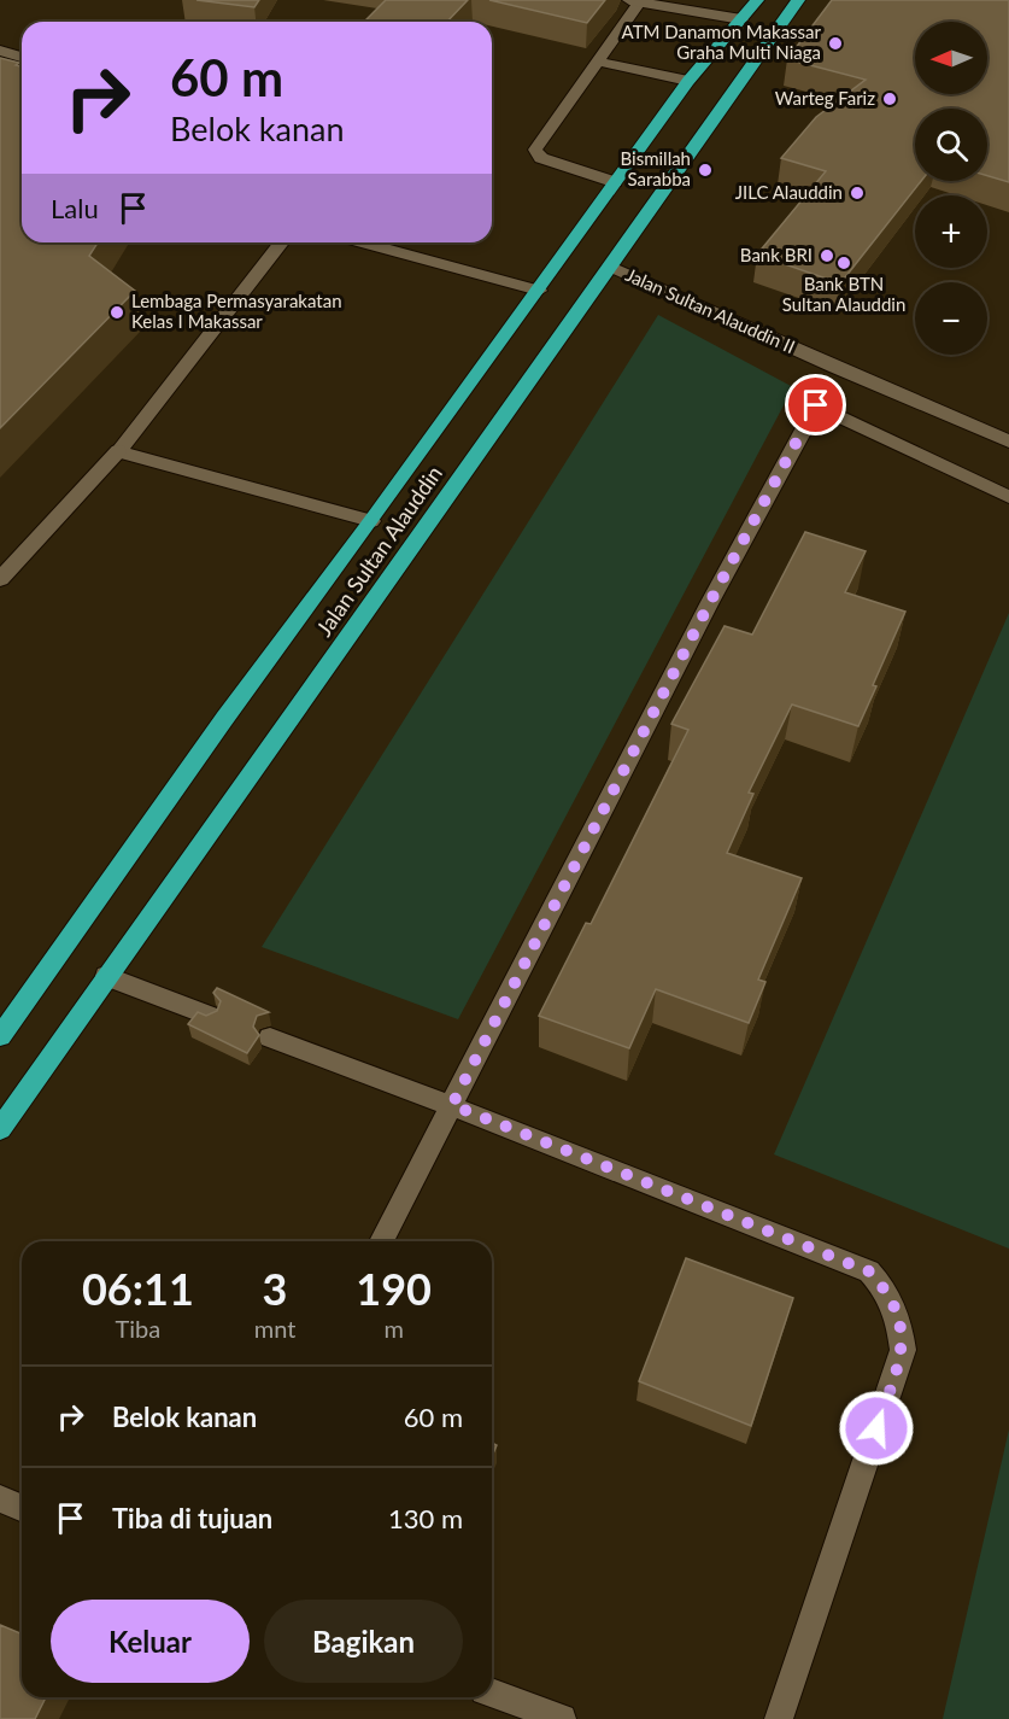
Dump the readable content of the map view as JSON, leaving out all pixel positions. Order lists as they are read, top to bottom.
{
  "streets": {
    "highway": ["Jalan Sultan Alauddin"],
    "street": ["Jalan Sultan Alauddin II"]
  },
  "crossings": [
    ["Jalan Sultan Alauddin II", "Jalan Sultan Alauddin"]
  ],
  "places": [
    "ATM Danamon Makassar Graha Multi Niaga",
    "Warteg Fariz",
    "Bismillah Sarabba",
    "JILC Alauddin",
    "Bank BRI",
    "Bank BTN Sultan Alauddin",
    "Lembaga Permasyarakatan Kelas I Makassar"
  ],
  "north": "left",
  "page": {
    "map_buttons": ["+", "−"],
    "turn": ["60 m", "Belok kanan"],
    "then": "Lalu",
    "eta": [
      "06:11",
      "Tiba",
      "3",
      "mnt",
      "190",
      "m"
    ],
    "list": [
      {
        "name": "Belok kanan",
        "value": "60 m"
      },
      {
        "name": "Tiba di tujuan",
        "value": "130 m"
      }
    ],
    "buttons": ["Keluar", "Bagikan"]
  }
}
